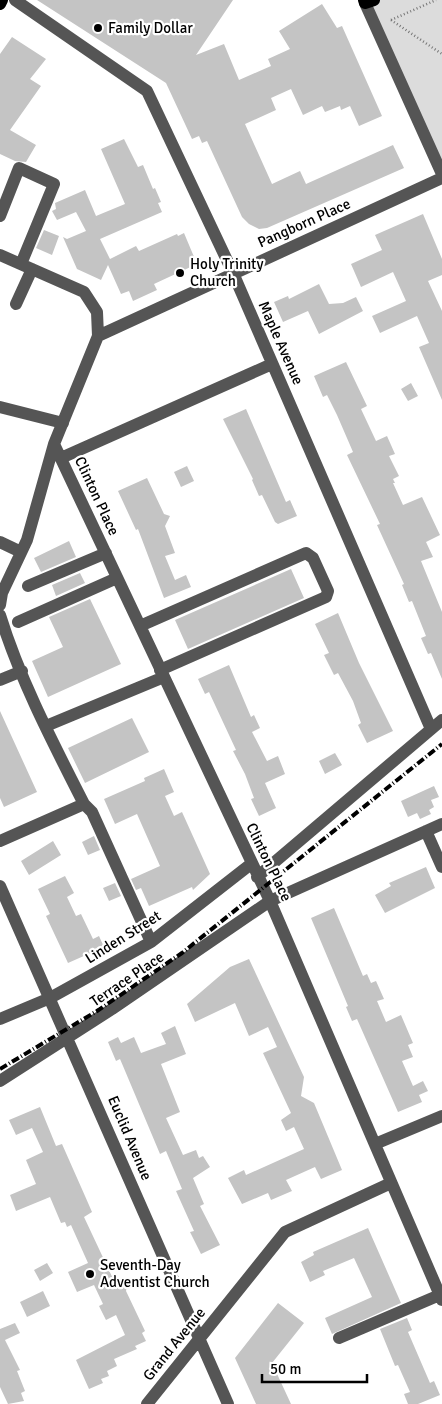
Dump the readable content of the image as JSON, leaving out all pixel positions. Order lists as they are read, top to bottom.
{
  "streets": {
    "street": [
      "Pangborn Place",
      "Maple Avenue",
      "Clinton Place",
      "Linden Street",
      "Terrace Place",
      "Euclid Avenue",
      "Grand Avenue"
    ]
  },
  "crossings": [
    ["Pangborn Place", "Maple Avenue"],
    ["Clinton Place", "Linden Street"],
    ["Clinton Place", "Terrace Place"],
    ["Clinton Place", "Grand Avenue"],
    ["Linden Street", "Euclid Avenue"],
    ["Terrace Place", "Euclid Avenue"],
    ["Euclid Avenue", "Grand Avenue"]
  ],
  "places": ["Family Dollar", "Holy Trinity Church", "Seventh-Day Adventist Church"],
  "scale_bar": "50 m"
}
